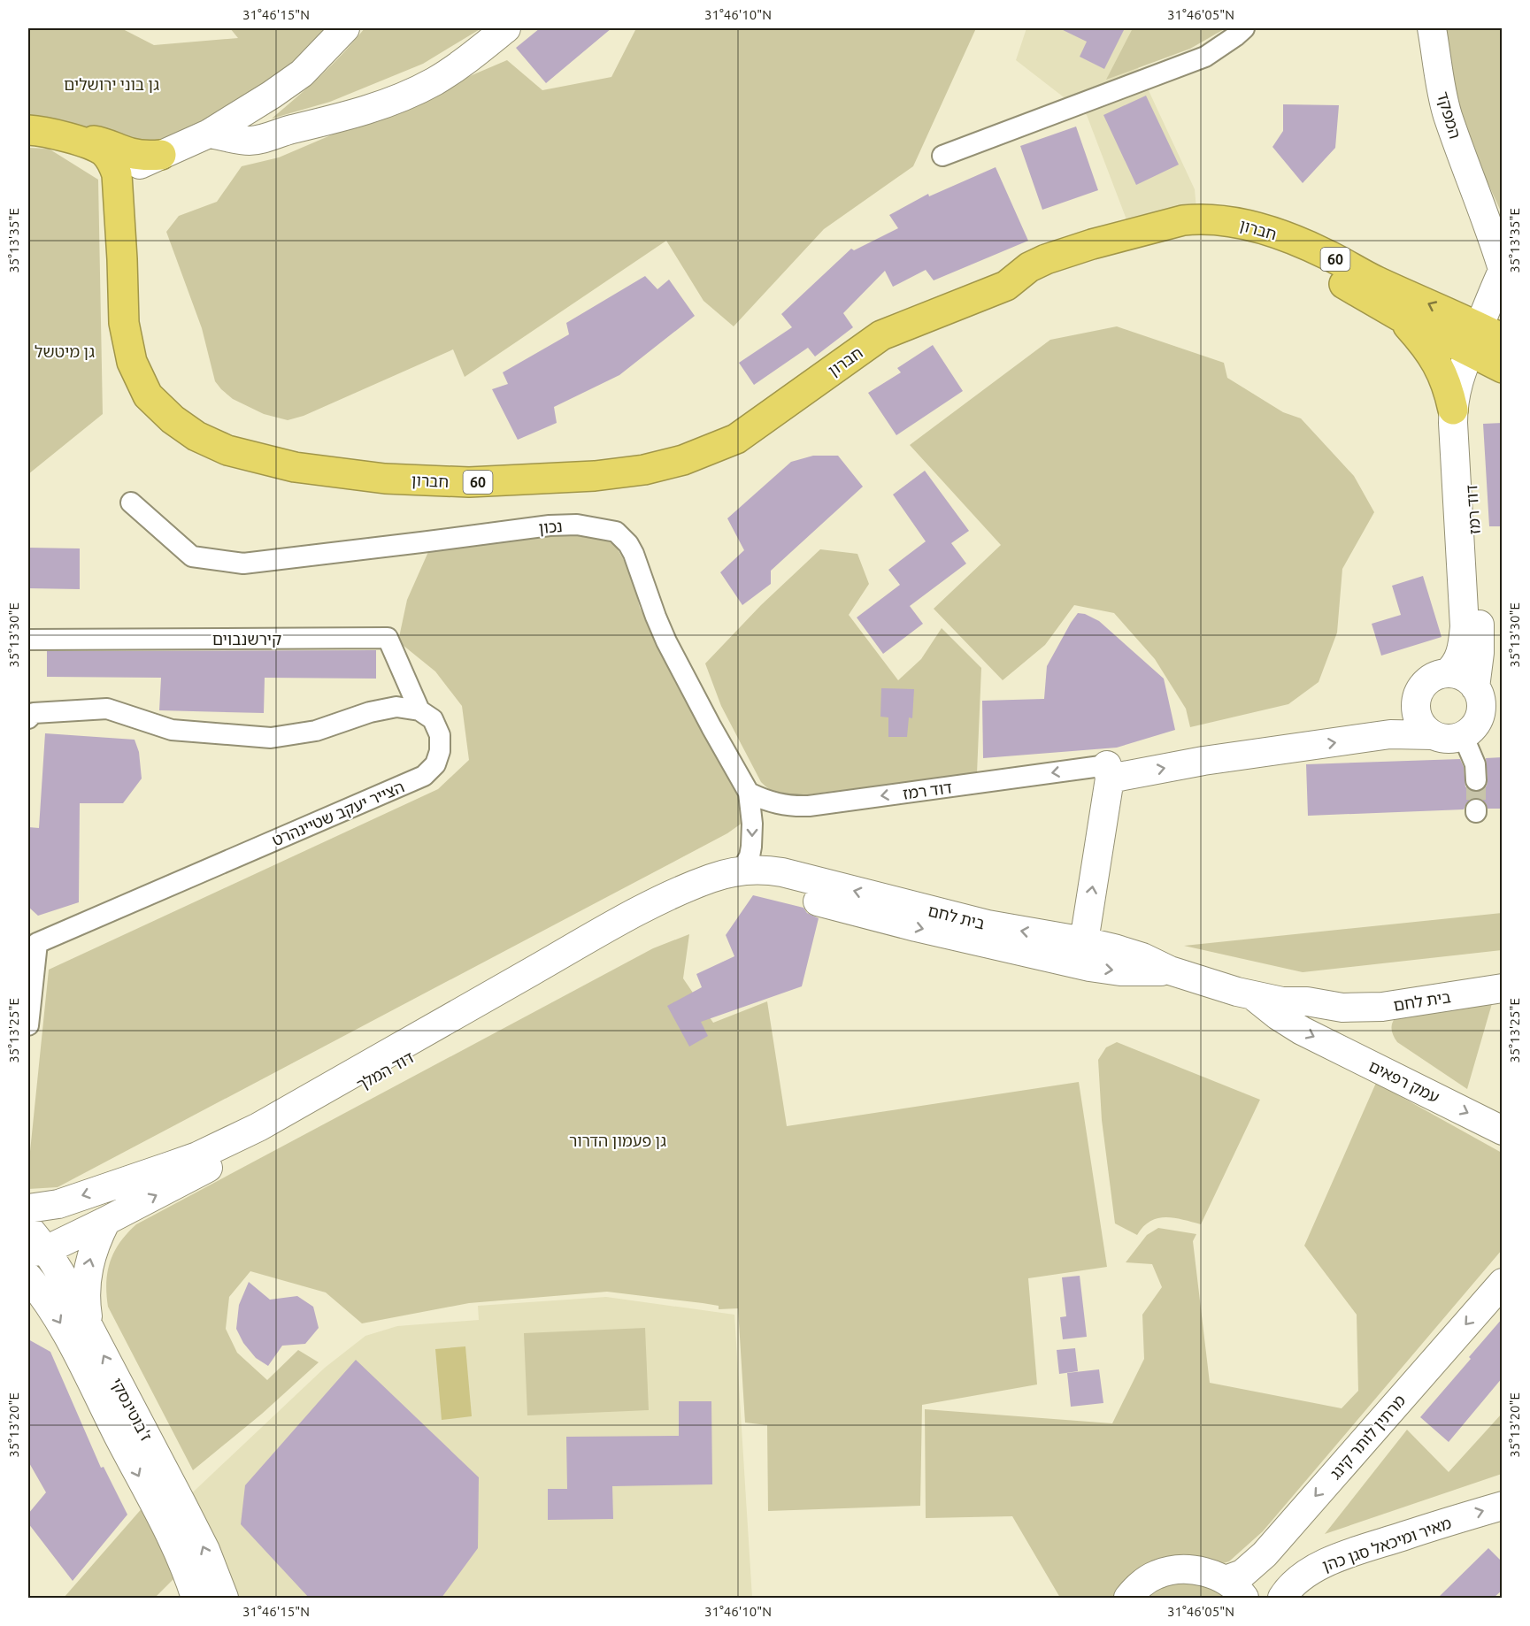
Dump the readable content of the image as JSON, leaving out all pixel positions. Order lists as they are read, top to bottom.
{
  "streets": {
    "highway": ["חברון", "60"],
    "street": [
      "המפקד",
      "דוד רמז",
      "נכון",
      "קירשנבוים",
      "הצייר יעקב שטיינהרט",
      "בית לחם",
      "דוד המלך",
      "עמק רפאים",
      "ז'בוטינסקי",
      "מרתין לותר קינג",
      "מאיר ומיכאל סגן כהן"
    ]
  },
  "crossings": [
    ["המפקד", "חברון"],
    ["המפקד", "דוד רמז"],
    ["חברון", "60"],
    ["חברון", "דוד רמז"],
    ["דוד רמז", "נכון"],
    ["נכון", "בית לחם"],
    ["נכון", "דוד המלך"],
    ["קירשנבוים", "הצייר יעקב שטיינהרט"],
    ["בית לחם", "דוד המלך"],
    ["בית לחם", "עמק רפאים"],
    ["דוד המלך", "ז'בוטינסקי"]
  ],
  "one_way": ["עמק רפאים", "מרתין לותר קינג", "מאיר ומיכאל סגן כהן"],
  "parks": ["גן בוני ירושלים", "גן מיטשל", "גן פעמון הדרור"],
  "coordinates": [
    "31°46'15\"N",
    "31°46'10\"N",
    "31°46'05\"N",
    "35°13'35\"E",
    "35°13'30\"E",
    "35°13'25\"E",
    "35°13'20\"E"
  ]
}
